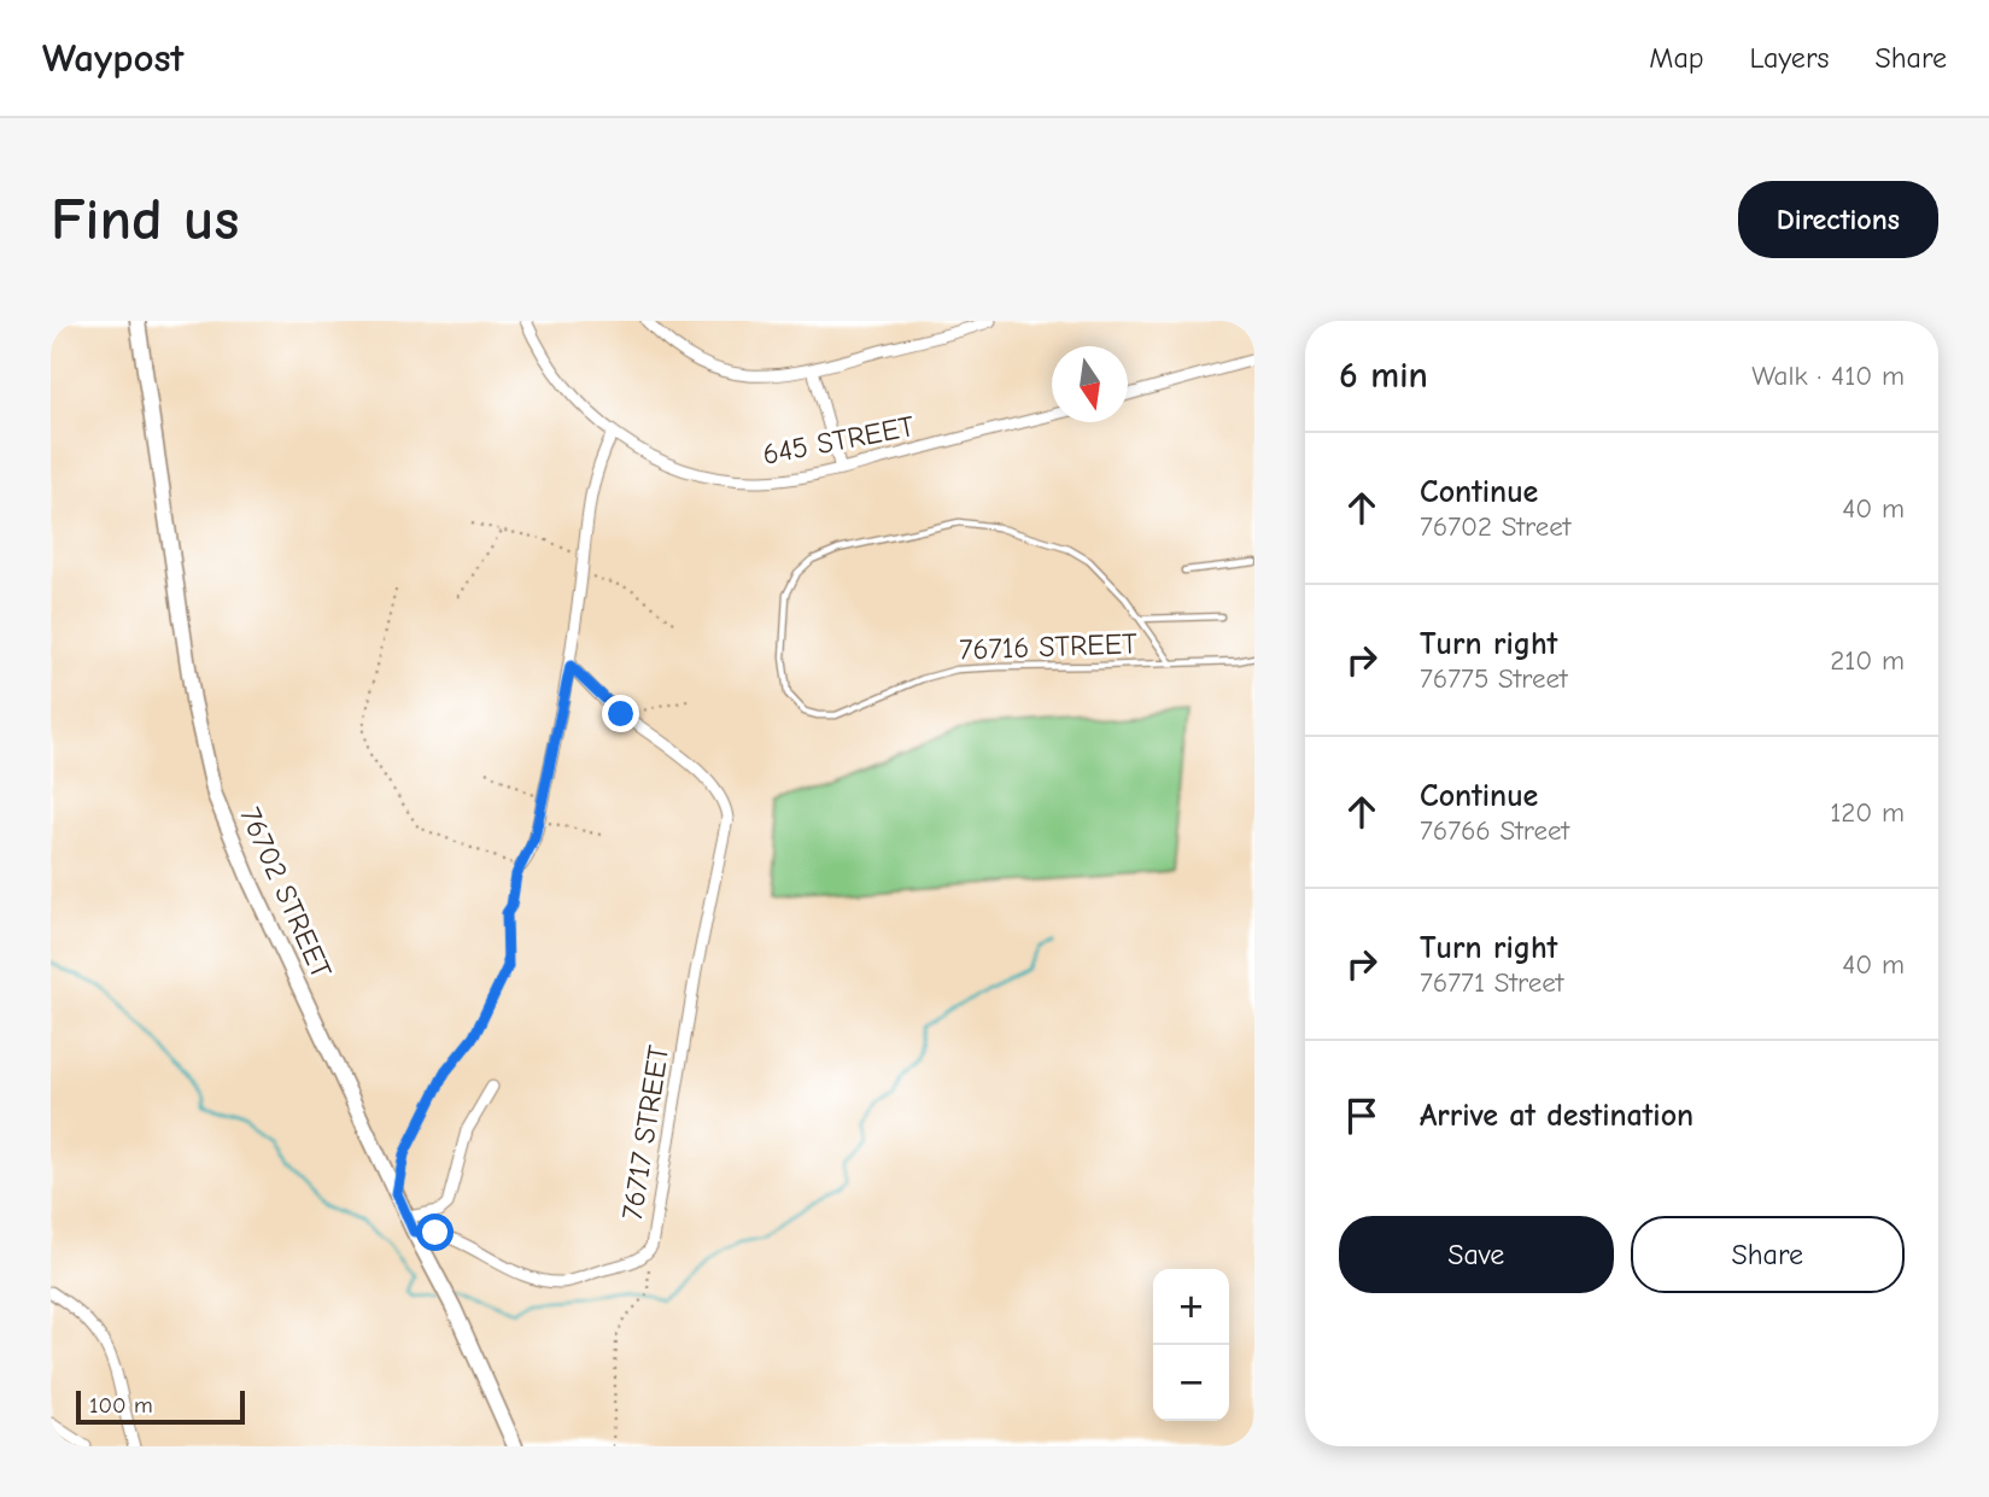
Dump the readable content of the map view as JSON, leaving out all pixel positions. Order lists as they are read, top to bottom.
{
  "streets": {
    "street": ["645 STREET", "76702 STREET", "76717 STREET"],
    "lane": ["76716 STREET"]
  },
  "scale_bar": "100 m",
  "north": "bottom",
  "page": {
    "header": "Waypost",
    "nav": ["Map", "Layers", "Share"],
    "buttons": [
      "Directions",
      ["Save", "Share"]
    ],
    "title": "Find us",
    "heading": ["6 min", "Walk · 410 m"],
    "list": [
      ["Continue", "76702 Street", "40 m"],
      ["Turn right", "76775 Street", "210 m"],
      ["Continue", "76766 Street", "120 m"],
      ["Turn right", "76771 Street", "40 m"],
      "Arrive at destination"
    ],
    "map_buttons": ["+", "−"],
    "scale": "100 m"
  }
}
